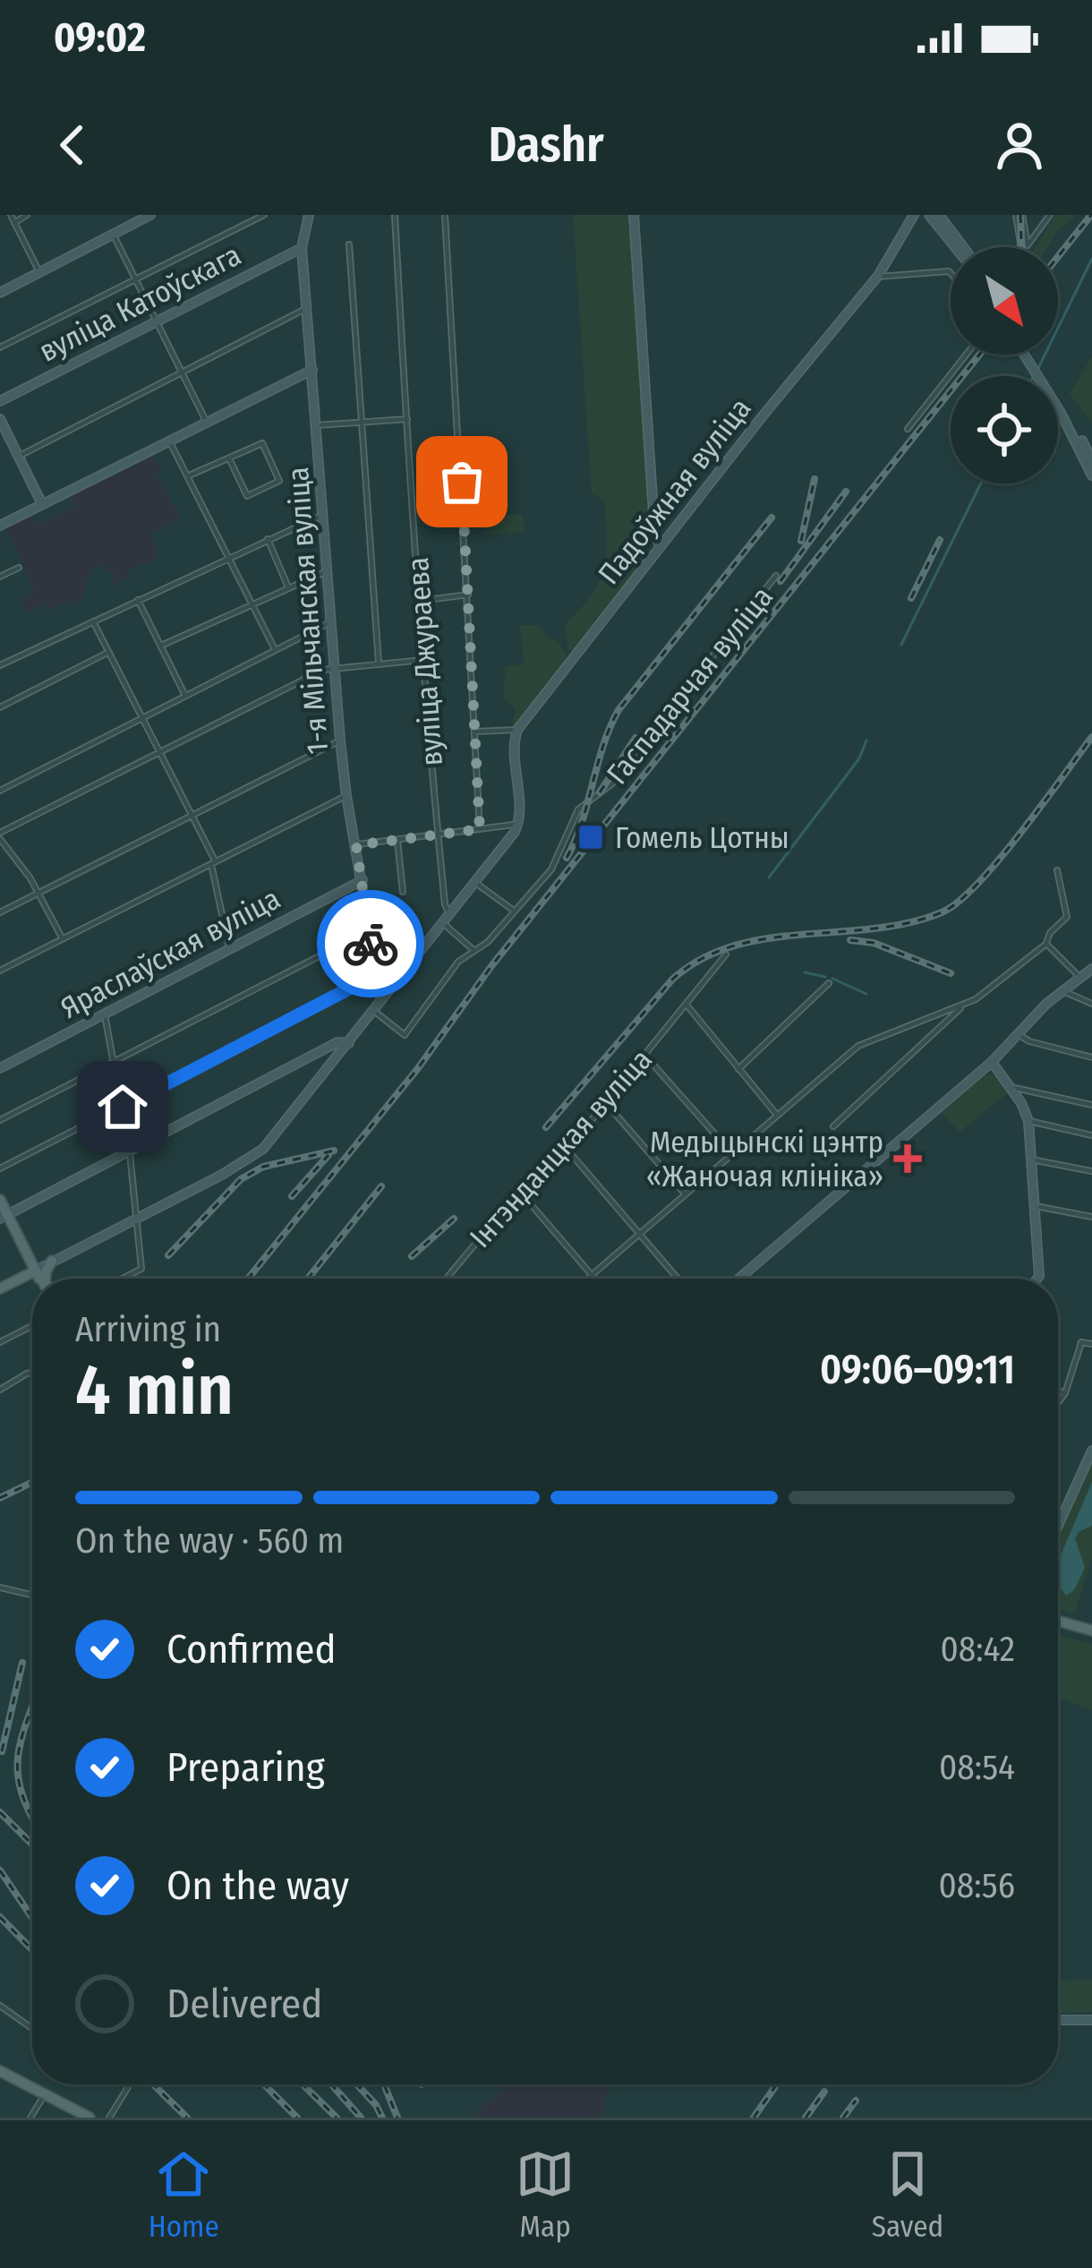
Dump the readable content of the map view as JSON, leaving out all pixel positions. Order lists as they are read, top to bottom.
{
  "streets": {
    "street": [
      "вуліца Катоўскага",
      "Падоўжная вуліца",
      "1-я Мільчанская вуліца",
      "вуліца Джураева",
      "Гаспадарчая вуліца",
      "Яраслаўская вуліца",
      "Інтэнданцкая вуліца"
    ]
  },
  "crossings": [
    ["вуліца Катоўскага", "1-я Мільчанская вуліца"],
    ["1-я Мільчанская вуліца", "Яраслаўская вуліца"]
  ],
  "places": {
    "transit": ["Гомель Цотны"],
    "health": ["Медыцынскі цэнтр «Жаночая клініка»"]
  },
  "north": "bottom right",
  "page": {
    "status": "09:02",
    "header": "Dashr",
    "heading": ["4 min", "Arriving in", "09:06–09:11"],
    "bar": "On the way · 560 m",
    "list": [
      ["Confirmed", "08:42"],
      ["Preparing", "08:54"],
      ["On the way", "08:56"],
      "Delivered"
    ],
    "tabs": ["Home", "Map", "Saved"]
  }
}
